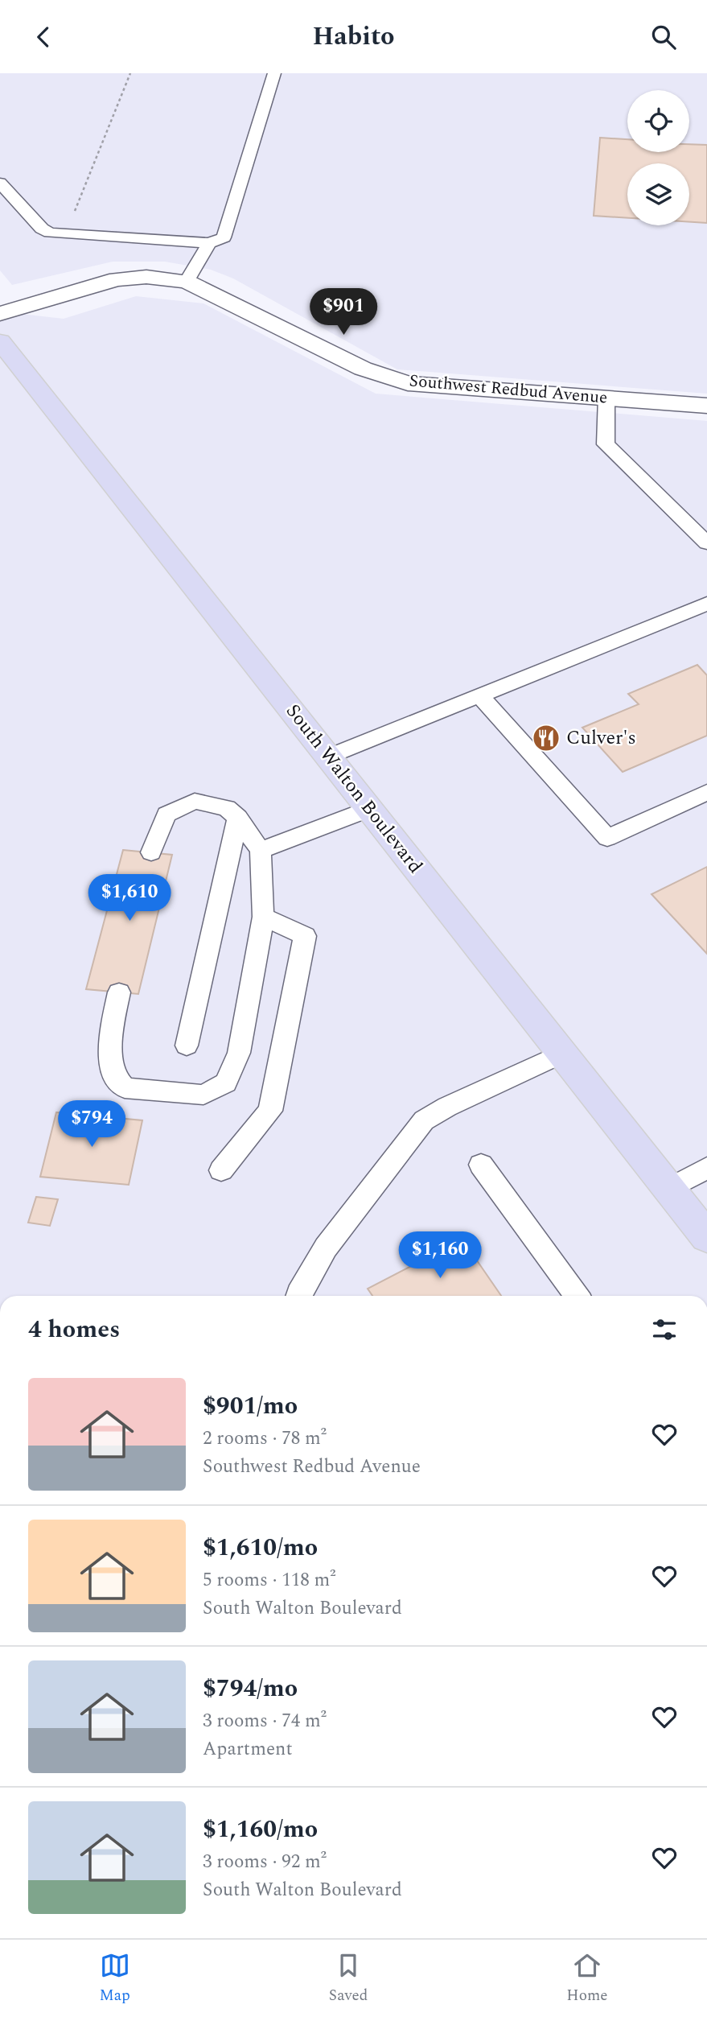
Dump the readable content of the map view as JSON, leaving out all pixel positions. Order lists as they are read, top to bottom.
{
  "streets": {
    "main road": ["South Walton Boulevard"],
    "street": ["Southwest Redbud Avenue"]
  },
  "places": {
    "restaurant": ["Culver's"]
  },
  "page": {
    "header": "Habito",
    "price": [
      "$901",
      "$1,610",
      "$794",
      "$1,160"
    ],
    "heading": "4 homes",
    "list": [
      {
        "name": "$901/mo",
        "note": "2 rooms · 78 m² · Southwest Redbud Avenue"
      },
      {
        "name": "$1,610/mo",
        "note": "5 rooms · 118 m² · South Walton Boulevard"
      },
      {
        "name": "$794/mo",
        "note": "3 rooms · 74 m² · Apartment"
      },
      {
        "name": "$1,160/mo",
        "note": "3 rooms · 92 m² · South Walton Boulevard"
      }
    ],
    "tabs": ["Map", "Saved", "Home"]
  }
}
